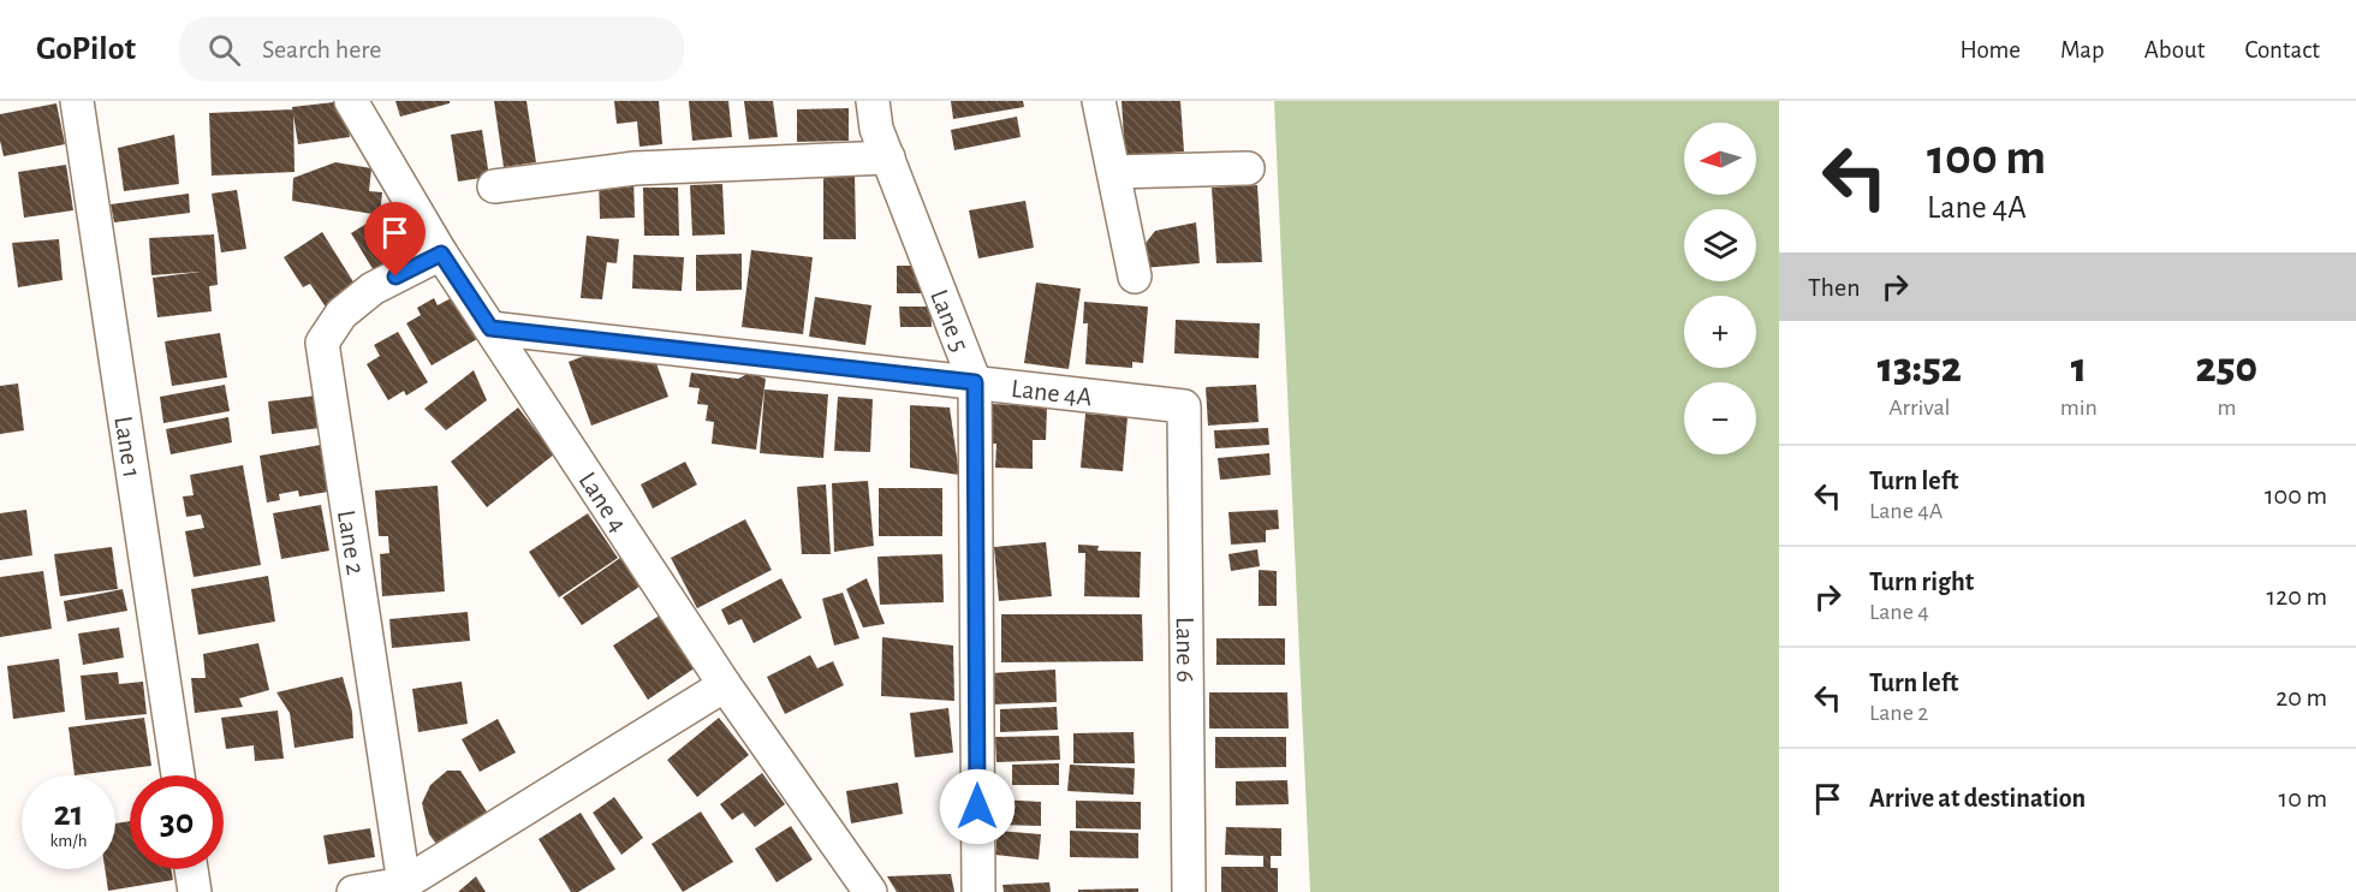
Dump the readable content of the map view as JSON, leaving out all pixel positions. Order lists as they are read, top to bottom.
{
  "streets": {
    "street": [
      "Lane 5",
      "Lane 4A",
      "Lane 1",
      "Lane 4",
      "Lane 2",
      "Lane 6"
    ]
  },
  "crossings": [
    ["Lane 5", "Lane 4A"],
    ["Lane 4A", "Lane 4"],
    ["Lane 4A", "Lane 6"],
    ["Lane 4", "Lane 2"]
  ],
  "north": "left",
  "page": {
    "header": "GoPilot",
    "search": "Search here",
    "nav": [
      "Home",
      "Map",
      "About",
      "Contact"
    ],
    "turn": ["100 m", "Lane 4A"],
    "map_buttons": ["+", "−"],
    "then": "Then",
    "eta": [
      "13:52",
      "Arrival",
      "1",
      "min",
      "250",
      "m"
    ],
    "list": [
      {
        "name": "Turn left",
        "note": "Lane 4A",
        "value": "100 m"
      },
      {
        "name": "Turn right",
        "note": "Lane 4",
        "value": "120 m"
      },
      {
        "name": "Turn left",
        "note": "Lane 2",
        "value": "20 m"
      },
      {
        "name": "Arrive at destination",
        "value": "10 m"
      }
    ],
    "speed": "21 km/h",
    "limit": "30"
  }
}
